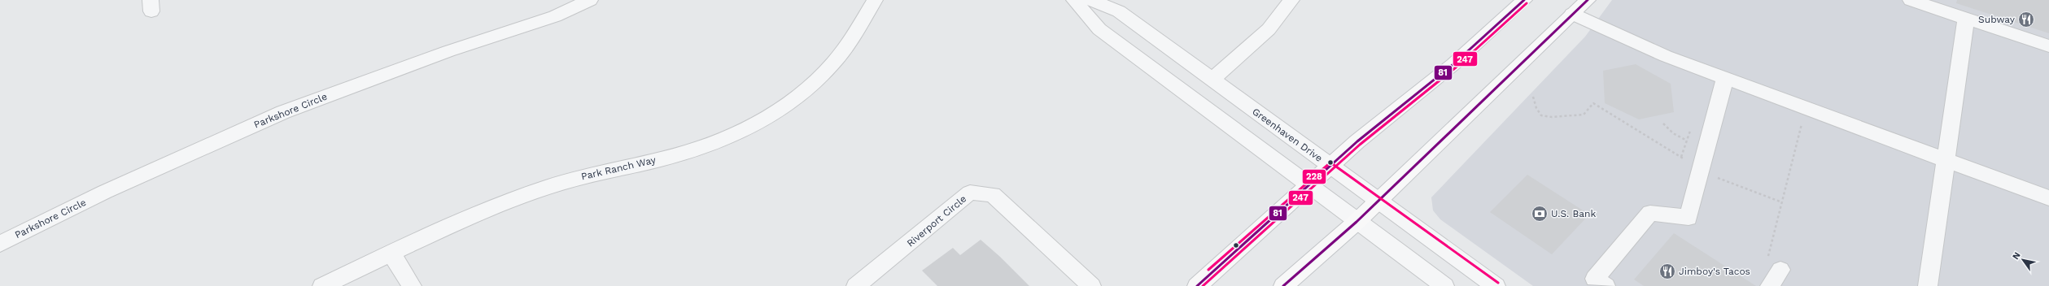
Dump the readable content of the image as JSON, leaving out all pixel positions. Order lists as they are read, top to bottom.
{
  "streets": {
    "street": [
      "Parkshore Circle",
      "Greenhaven Drive",
      "Park Ranch Way",
      "Riverport Circle"
    ]
  },
  "places": {
    "restaurant": ["Subway", "Jimboy's Tacos"],
    "bank": ["U.S. Bank"]
  },
  "lines": ["transit line 81", "transit line 247", "transit line 228"],
  "north": "top left"
}
